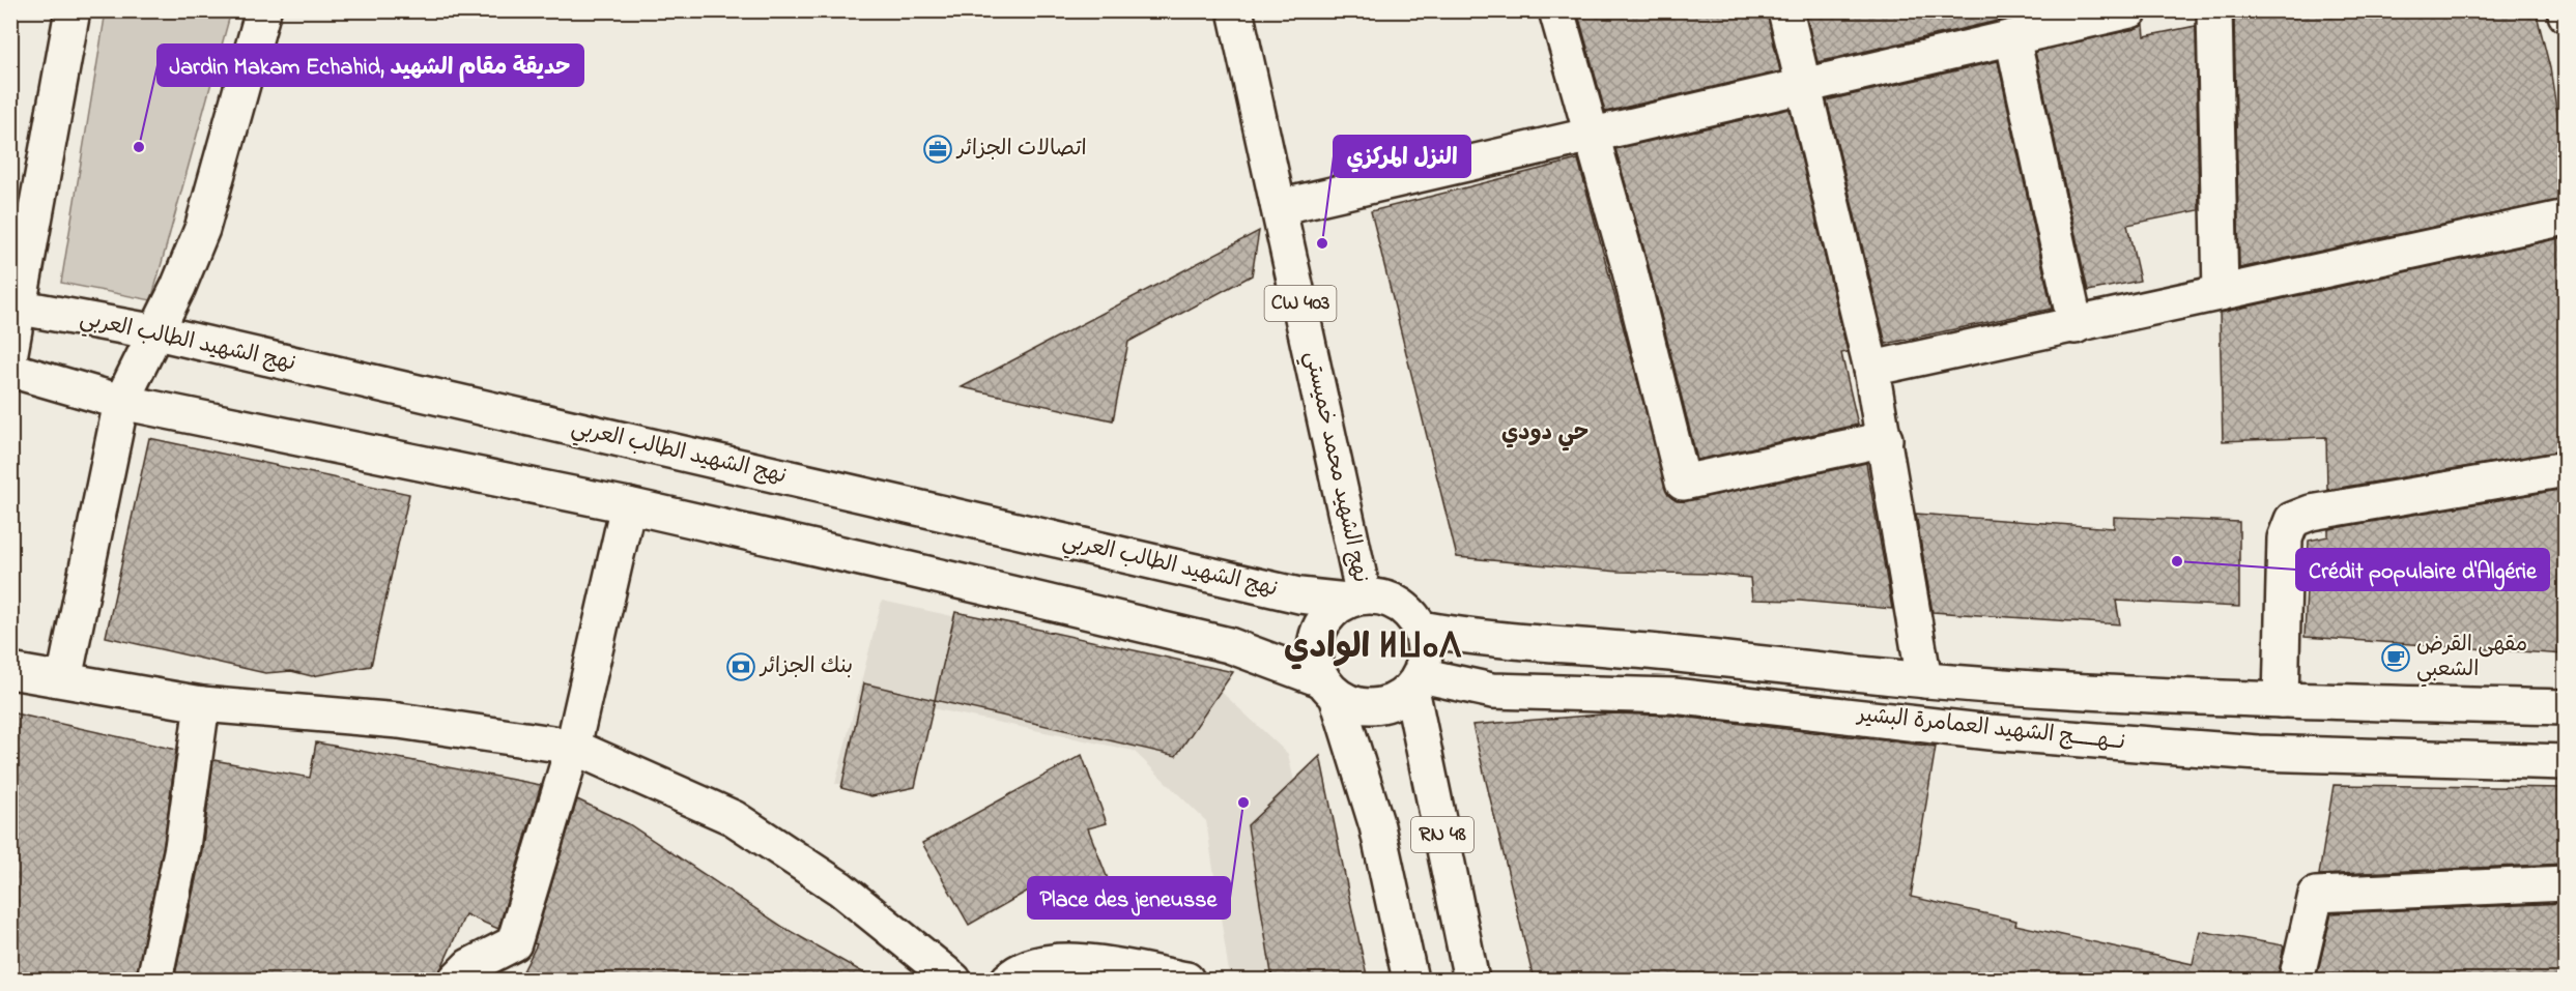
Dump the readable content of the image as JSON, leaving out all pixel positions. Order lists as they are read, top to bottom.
{
  "streets": {
    "street": [
      "CW 403",
      "نهج الشهيد الطالب العربي",
      "نهج الشهيد محمد خميستي",
      "نــهـــــج الشهيد العمامرة البشير",
      "RN 48"
    ]
  },
  "crossings": [
    ["نهج الشهيد الطالب العربي", "نهج الشهيد محمد خميستي"],
    ["نهج الشهيد الطالب العربي", "نــهـــــج الشهيد العمامرة البشير"],
    ["نهج الشهيد الطالب العربي", "RN 48"],
    ["نهج الشهيد محمد خميستي", "نــهـــــج الشهيد العمامرة البشير"],
    ["نهج الشهيد محمد خميستي", "RN 48"],
    ["نــهـــــج الشهيد العمامرة البشير", "RN 48"]
  ],
  "districts": ["حي دودي", "الوادي ⵍⵡⴰⴷ"],
  "places": {
    "other": [
      "Jardin Makam Echahid, حديقة مقام الشهيد",
      "النزل المركزي",
      "Crédit populaire d'Algérie",
      "Place des jeneusse"
    ],
    "office": ["اتصالات الجزائر"],
    "cafe": ["مقهى القرض الشعبي"],
    "bank": ["بنك الجزائر"]
  }
}
